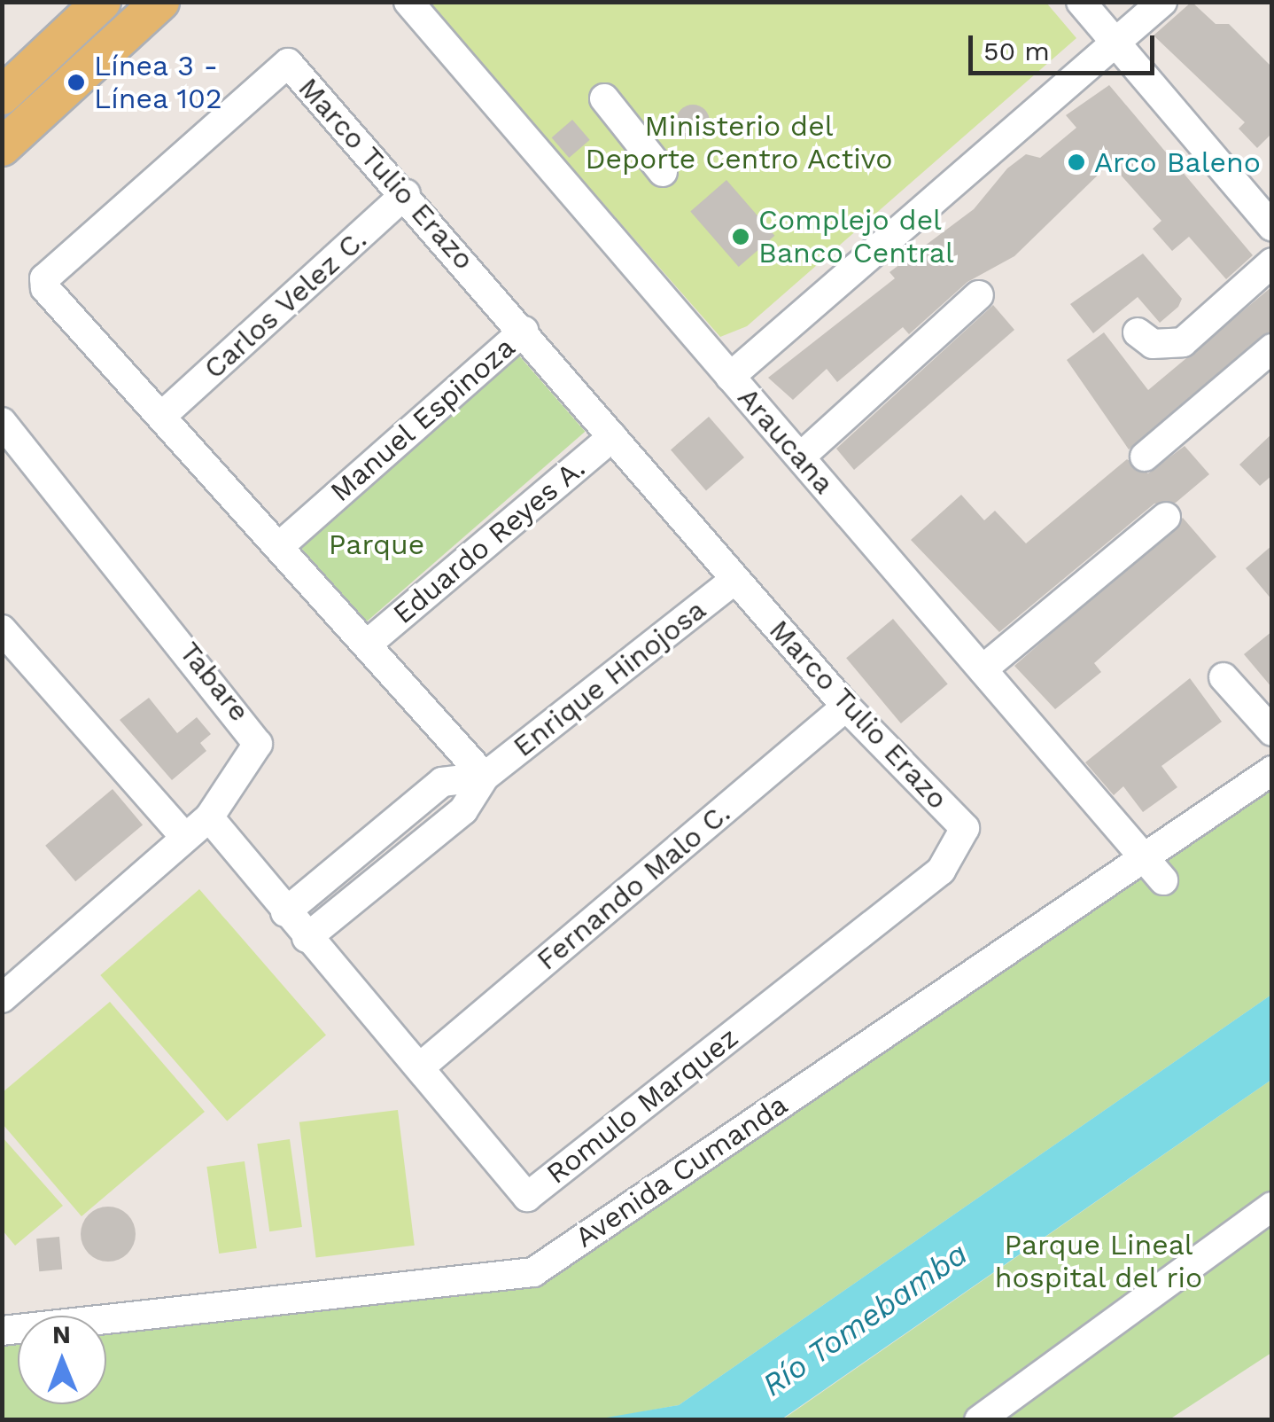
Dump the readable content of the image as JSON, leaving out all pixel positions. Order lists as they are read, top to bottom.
{
  "streets": {
    "street": [
      "Marco Tulio Erazo",
      "Carlos Velez C.",
      "Manuel Espinoza",
      "Araucana",
      "Eduardo Reyes A.",
      "Enrique Hinojosa",
      "Tabare",
      "Fernando Malo C.",
      "Romulo Marquez",
      "Avenida Cumanda"
    ]
  },
  "crossings": [
    ["Marco Tulio Erazo", "Carlos Velez C."],
    ["Marco Tulio Erazo", "Manuel Espinoza"],
    ["Marco Tulio Erazo", "Eduardo Reyes A."],
    ["Marco Tulio Erazo", "Enrique Hinojosa"],
    ["Marco Tulio Erazo", "Fernando Malo C."],
    ["Marco Tulio Erazo", "Romulo Marquez"],
    ["Araucana", "Avenida Cumanda"],
    ["Enrique Hinojosa", "Romulo Marquez"],
    ["Tabare", "Romulo Marquez"],
    ["Fernando Malo C.", "Romulo Marquez"]
  ],
  "water": ["Río Tomebamba"],
  "parks": ["Ministerio del Deporte Centro Activo", "Parque", "Parque Lineal hospital del rio"],
  "places": ["Línea 3 - Línea 102", "Arco Baleno", "Complejo del Banco Central"],
  "scale_bar": "50 m",
  "north": "top"
}
